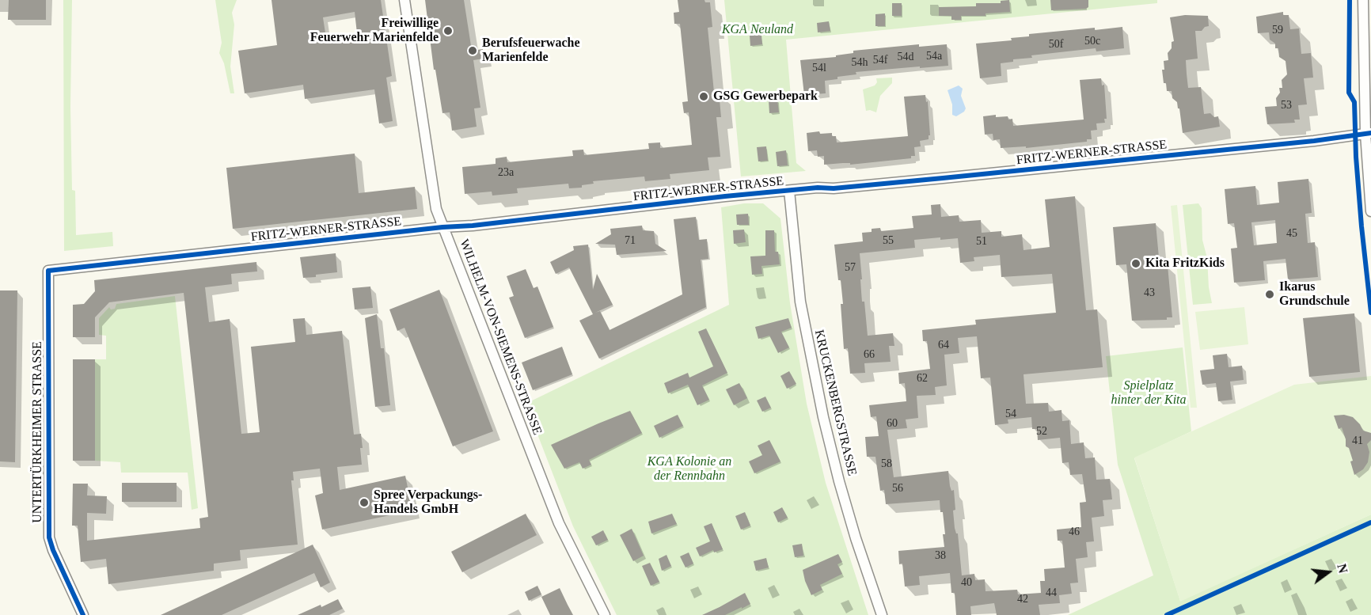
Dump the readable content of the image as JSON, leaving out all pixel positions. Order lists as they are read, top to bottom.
{
  "streets": {
    "street": [
      "FRITZ-WERNER-STRASSE",
      "WILHELM-VON-SIEMENS-STRASSE",
      "KRUCKENBERGSTRASSE",
      "UNTERTÜRKHEIMER STRASSE"
    ]
  },
  "crossings": [
    ["FRITZ-WERNER-STRASSE", "WILHELM-VON-SIEMENS-STRASSE"],
    ["FRITZ-WERNER-STRASSE", "KRUCKENBERGSTRASSE"],
    ["FRITZ-WERNER-STRASSE", "UNTERTÜRKHEIMER STRASSE"]
  ],
  "parks": ["KGA Neuland", "Spielplatz hinter der Kita", "KGA Kolonie an der Rennbahn"],
  "places": [
    "Freiwillige Feuerwehr Marienfelde",
    "Berufsfeuerwache Marienfelde",
    "GSG Gewerbepark",
    "Kita FritzKids",
    "Ikarus Grundschule",
    "Spree Verpackungs- Handels GmbH"
  ],
  "house_numbers": [
    "59",
    "50c",
    "50f",
    "54a",
    "54d",
    "54f",
    "54h",
    "54l",
    "53",
    "23a",
    "45",
    "71",
    "55",
    "51",
    "57",
    "43",
    "64",
    "66",
    "62",
    "54",
    "60",
    "52",
    "41",
    "58",
    "56",
    "46",
    "38",
    "40",
    "44",
    "42"
  ],
  "north": "right"
}
